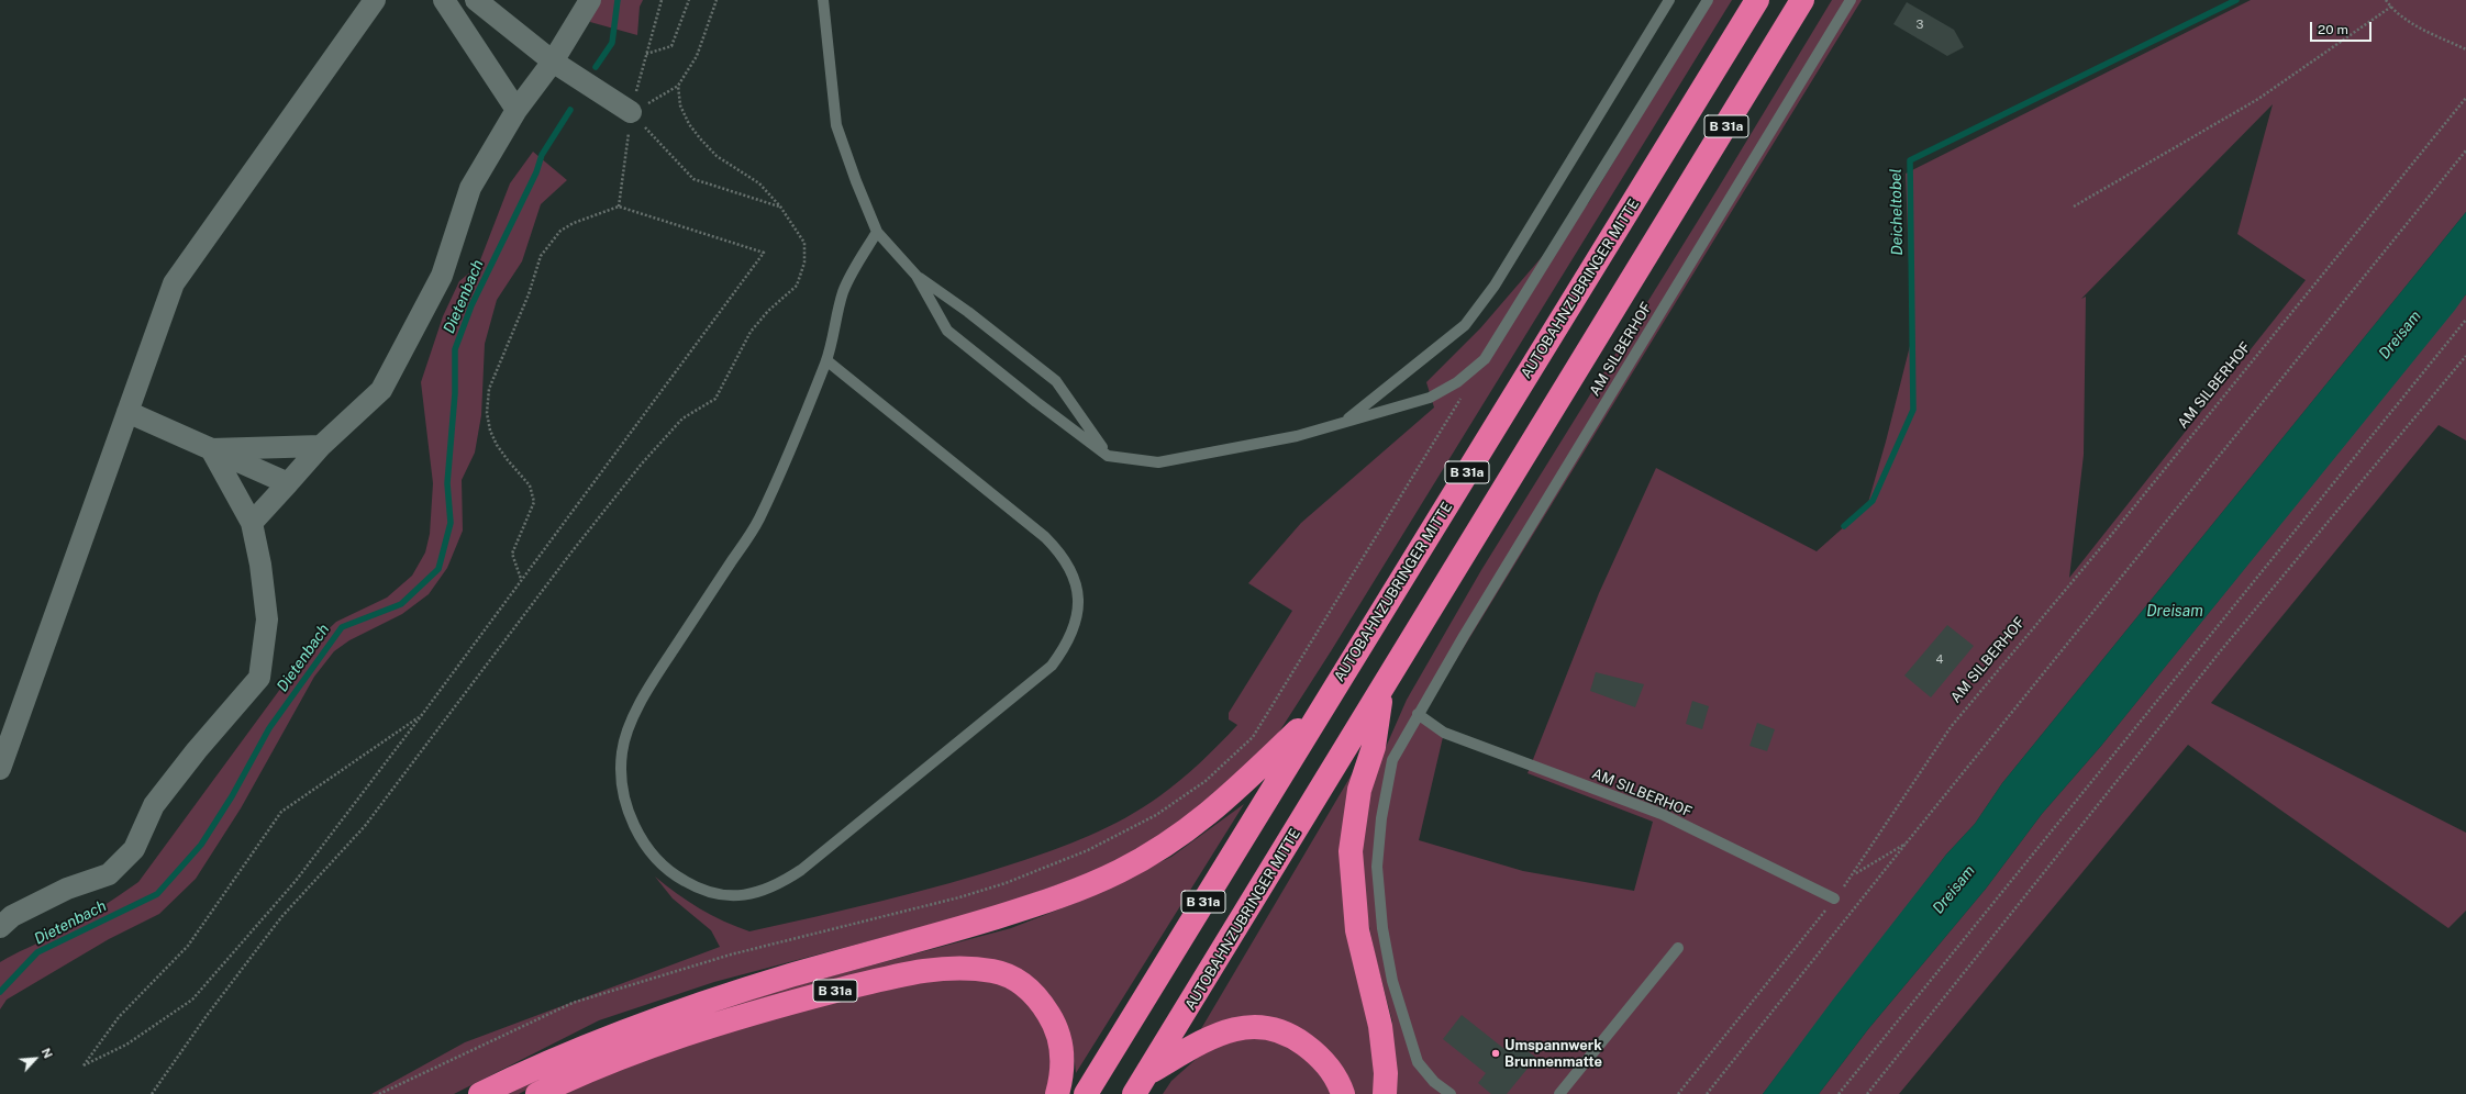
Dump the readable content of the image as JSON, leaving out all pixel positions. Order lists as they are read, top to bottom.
{
  "streets": {
    "highway": ["B 31a", "AUTOBAHNZUBRINGER MITTE"],
    "lane": ["AM SILBERHOF"]
  },
  "crossings": [
    ["B 31a", "AUTOBAHNZUBRINGER MITTE"]
  ],
  "water": ["Deicheltobel", "Dietenbach", "Dreisam"],
  "places": ["Umspannwerk Brunnenmatte"],
  "house_numbers": ["3", "4"],
  "scale_bar": "20 m",
  "north": "top right"
}
